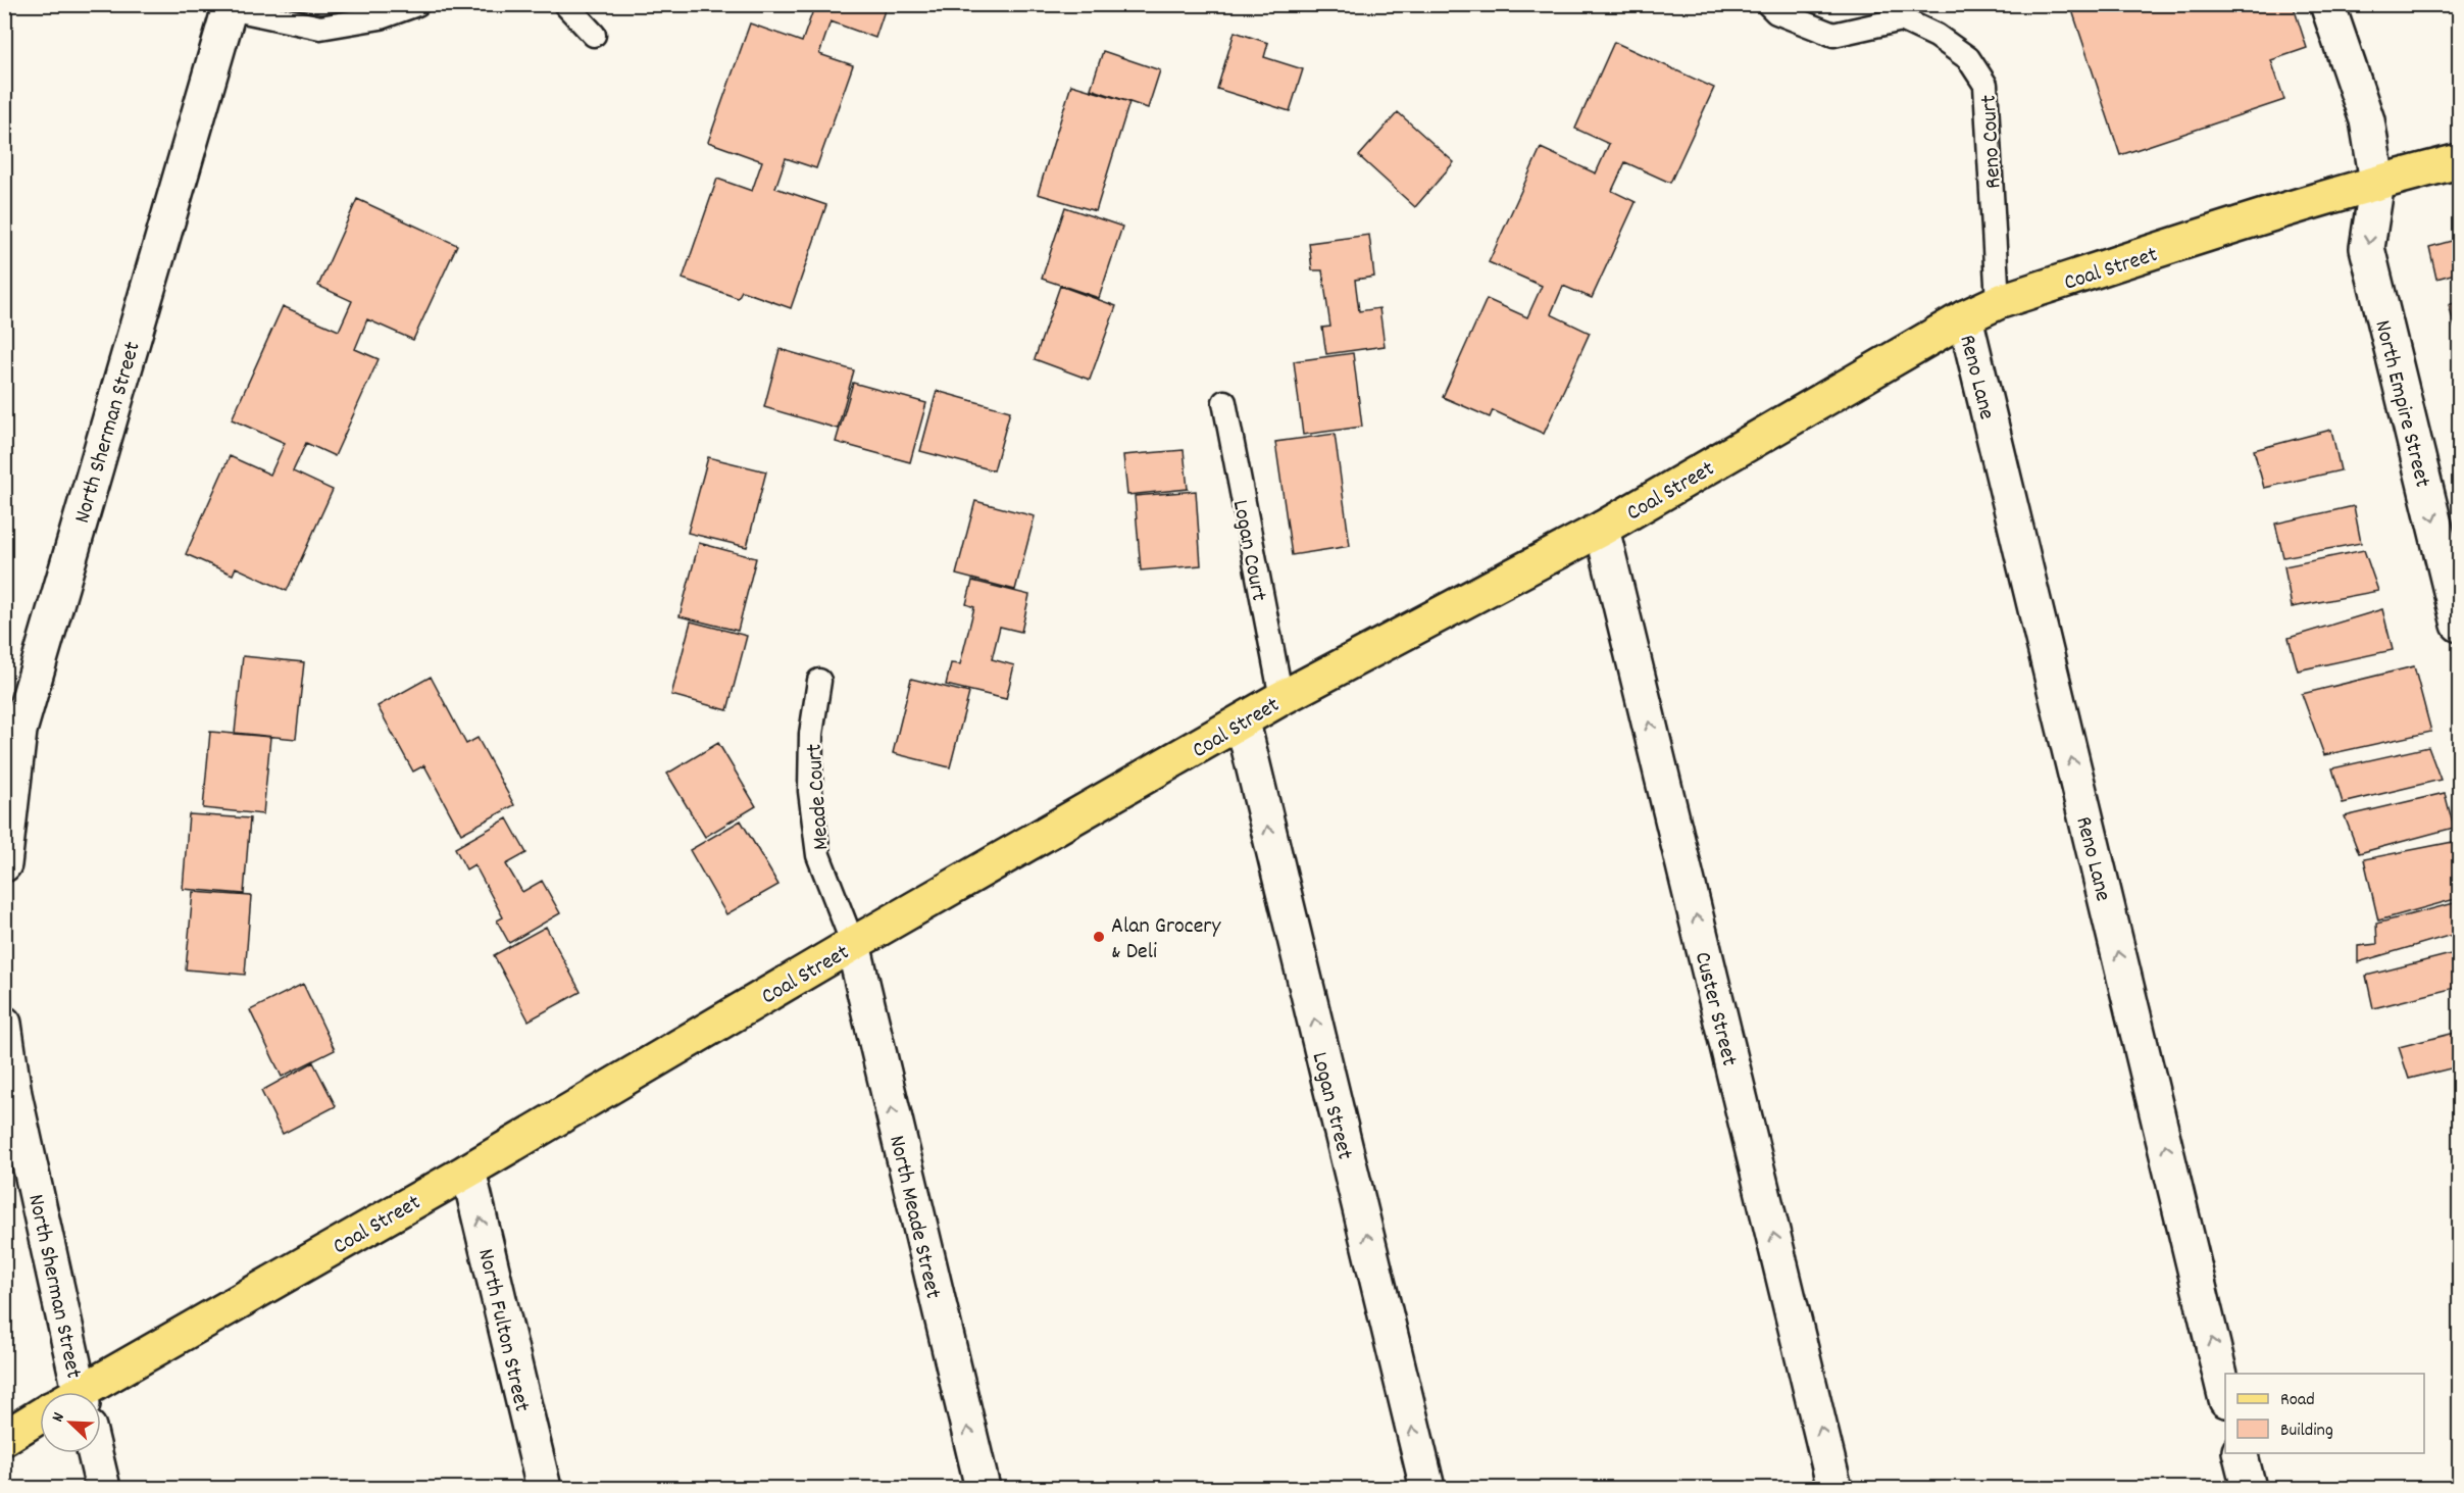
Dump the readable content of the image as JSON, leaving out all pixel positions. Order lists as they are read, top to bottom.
{
  "streets": {
    "main road": ["Coal Street"],
    "street": [
      "Reno Lane",
      "North Empire Street",
      "North Sherman Street",
      "Custer Street",
      "Logan Street",
      "North Meade Street",
      "North Fulton Street"
    ],
    "lane": ["Reno Court", "Logan Court", "Meade Court"]
  },
  "crossings": [
    ["Reno Court", "Coal Street"],
    ["Coal Street", "Reno Lane"],
    ["Coal Street", "North Empire Street"],
    ["Coal Street", "Logan Court"],
    ["Coal Street", "Meade Court"],
    ["Coal Street", "Custer Street"],
    ["Coal Street", "Logan Street"],
    ["Coal Street", "North Meade Street"],
    ["Coal Street", "North Fulton Street"],
    ["Meade Court", "North Meade Street"]
  ],
  "one_way": [
    "Reno Lane",
    "North Empire Street",
    "Custer Street",
    "Logan Street",
    "North Meade Street",
    "North Fulton Street"
  ],
  "places": ["Alan Grocery & Deli"],
  "legend": ["Road", "Building"],
  "north": "top left"
}
